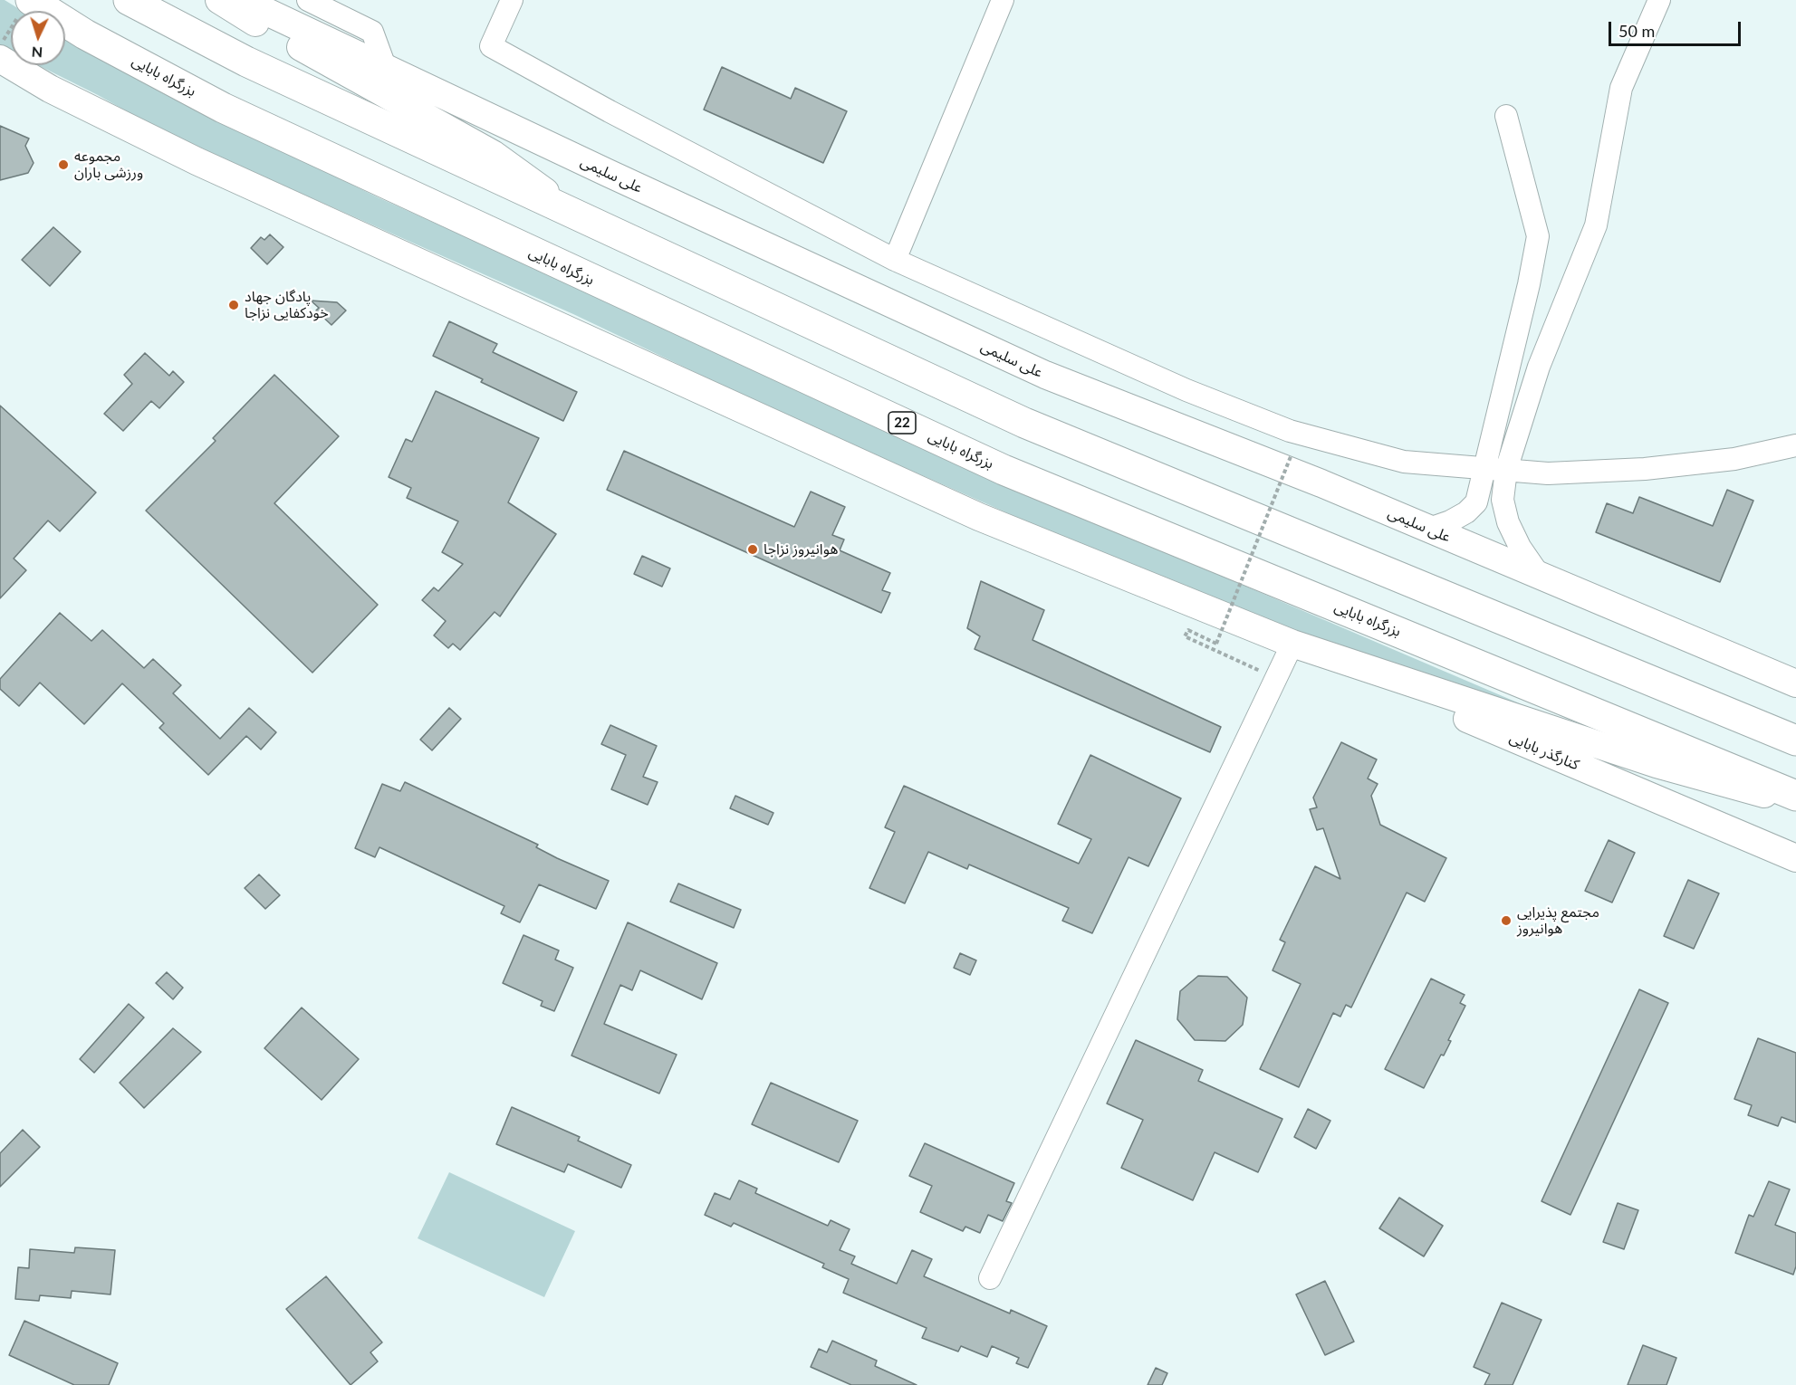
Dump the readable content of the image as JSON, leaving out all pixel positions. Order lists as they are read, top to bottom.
{
  "streets": {
    "highway": ["بزرگراه بابایی", "22"],
    "main road": ["علی سلیمی", "کنارگذر بابایی"]
  },
  "places": [
    "مجموعه ورزشی باران",
    "پادگان جهاد خودکفایی نزاجا",
    "هوانیروز نزاجا",
    "مجتمع پذیرایی هوانیروز"
  ],
  "scale_bar": "50 m",
  "north": "bottom"
}
